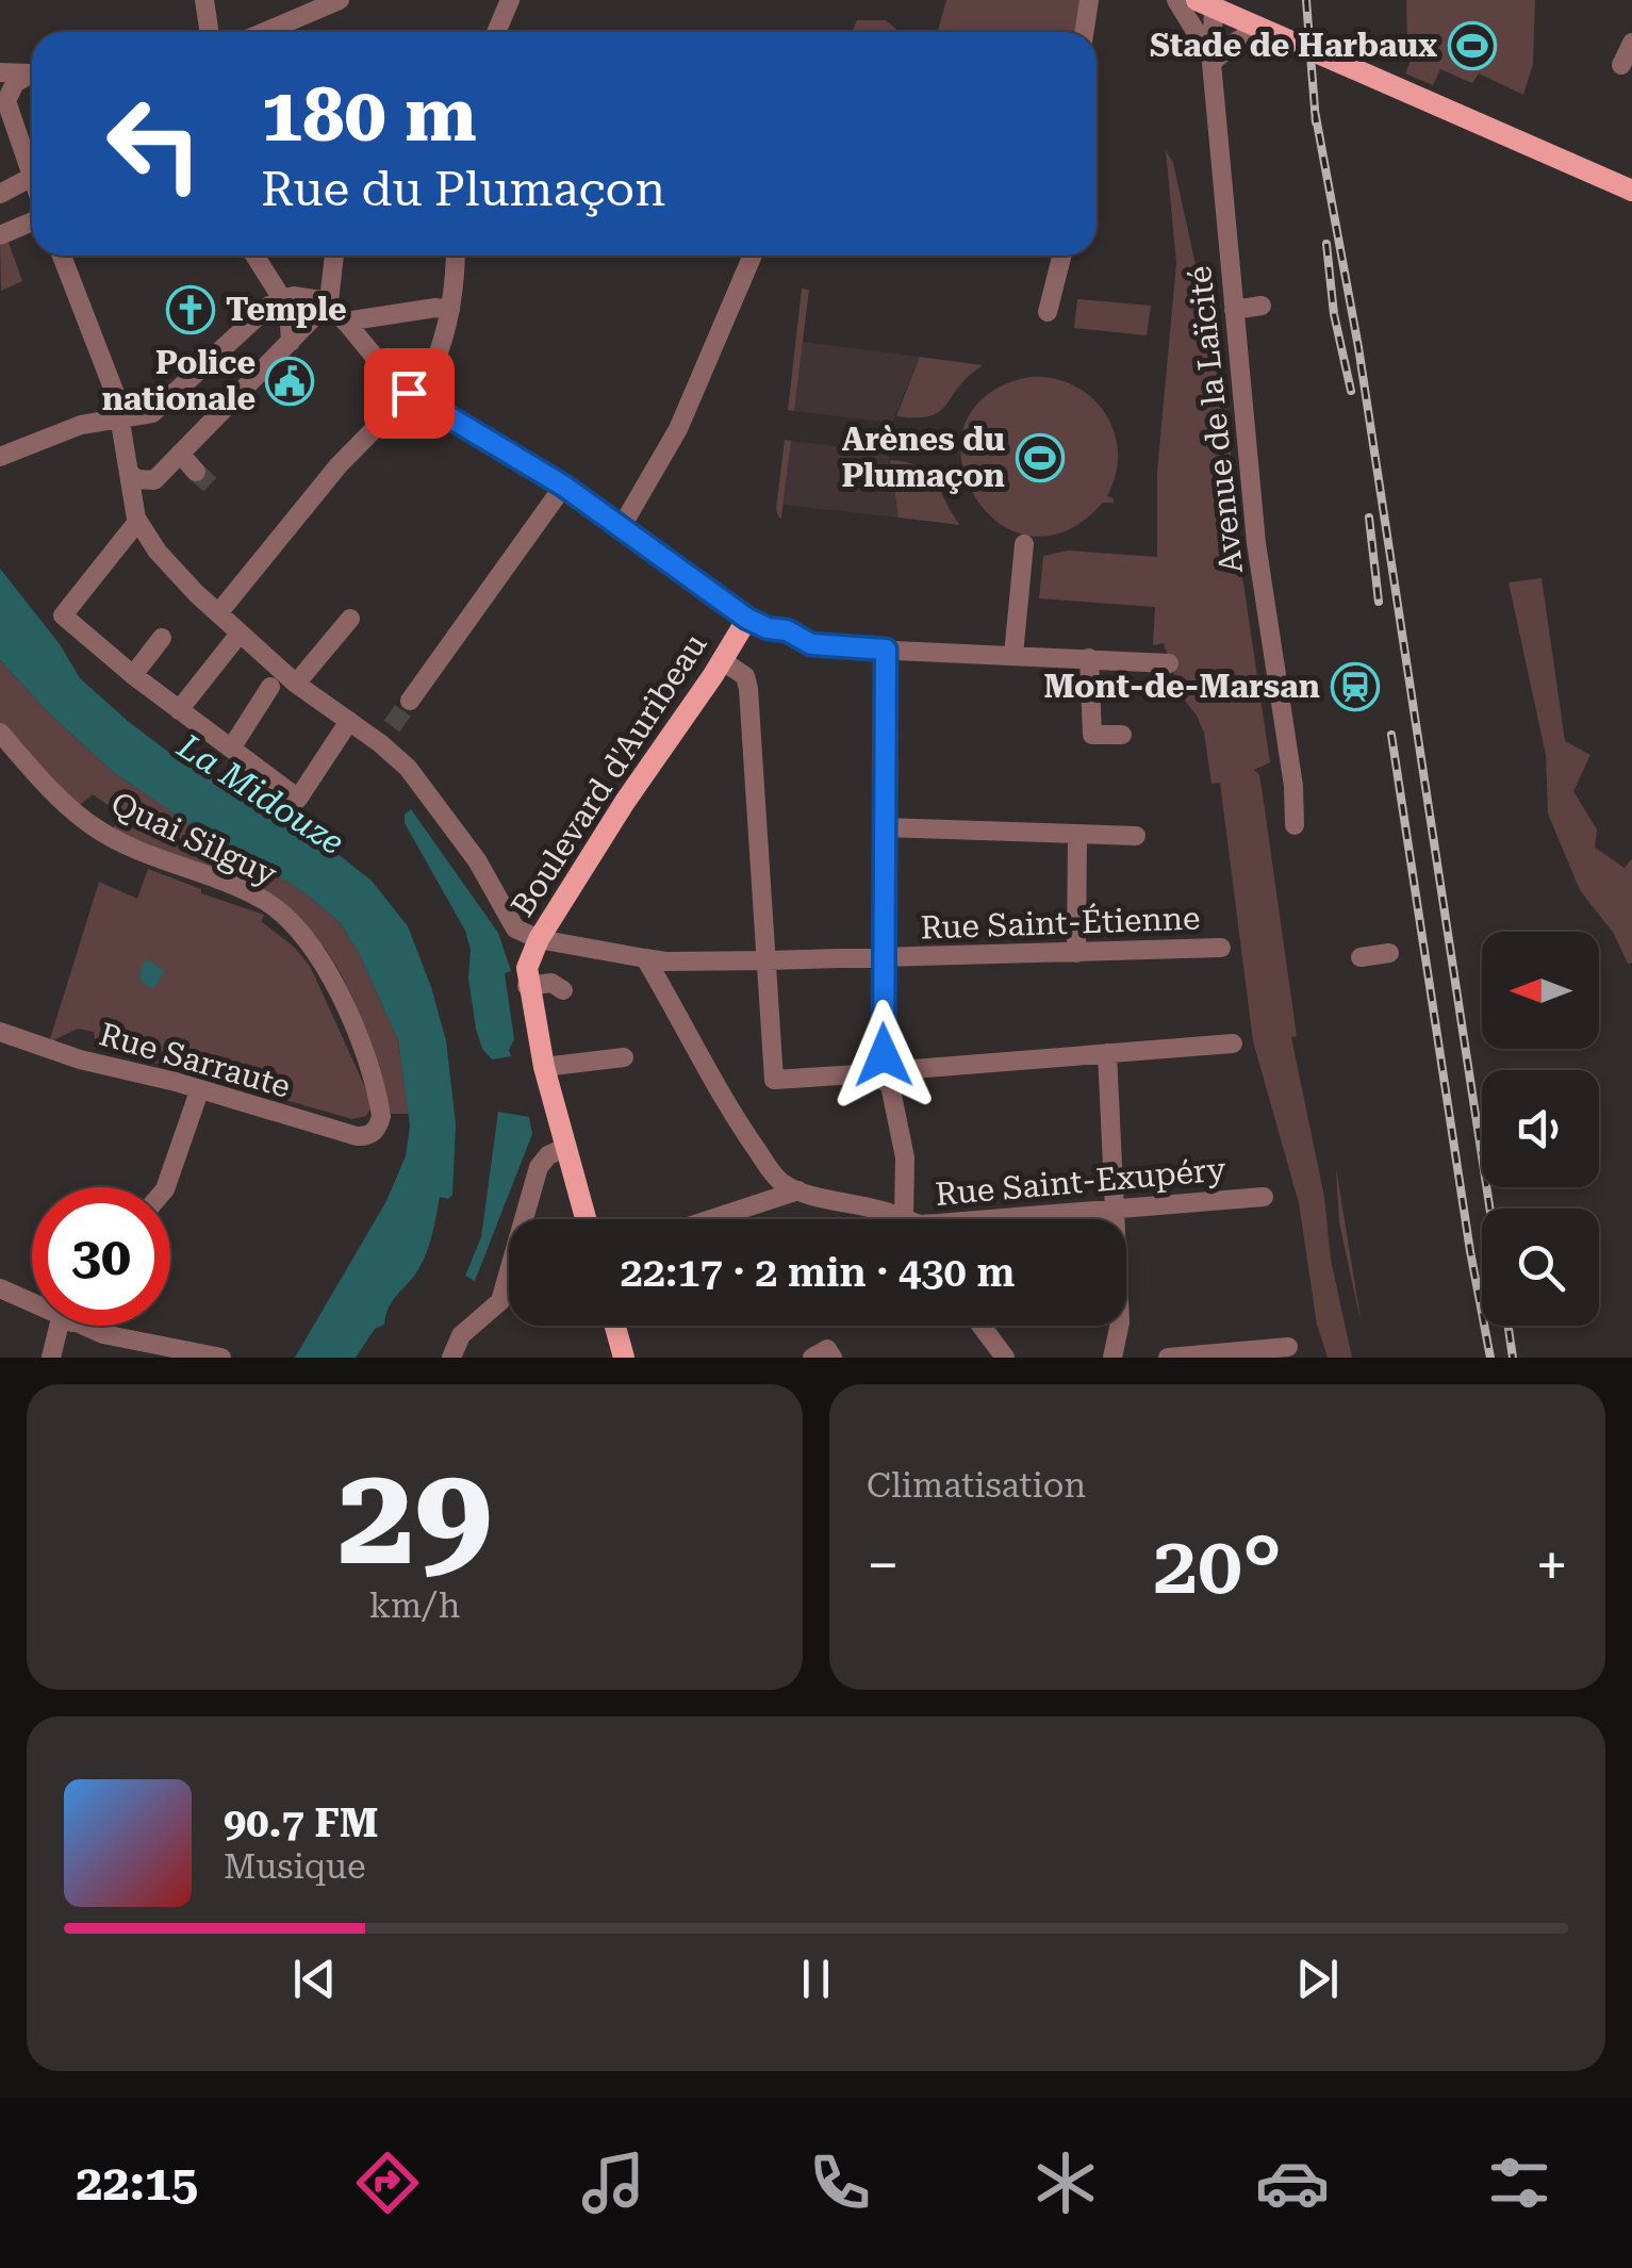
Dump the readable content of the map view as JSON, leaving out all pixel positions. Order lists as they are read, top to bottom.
{
  "streets": {
    "main road": ["Boulevard d'Auribeau"],
    "street": [
      "Avenue de la Laïcité",
      "Quai Silguy",
      "Rue Saint-Étienne",
      "Rue Sarraute",
      "Rue Saint-Exupéry"
    ]
  },
  "crossings": [
    ["Boulevard d'Auribeau", "Rue Saint-Étienne"],
    ["Quai Silguy", "Rue Sarraute"]
  ],
  "water": ["La Midouze"],
  "places": {
    "sports": ["Stade de Harbaux", "Arènes du Plumaçon"],
    "church": ["Temple"],
    "public building": ["Police nationale"],
    "station": ["Mont-de-Marsan"]
  },
  "north": "left",
  "page": {
    "turn": ["180 m", "Rue du Plumaçon"],
    "limit": "30",
    "trip": "22:17 · 2 min · 430 m",
    "tile": [
      ["29", "km/h"],
      "Climatisation"
    ],
    "heat": ["−", "20°", "+"],
    "song": ["90.7 FM", "Musique"],
    "tabs": "22:15"
  }
}
